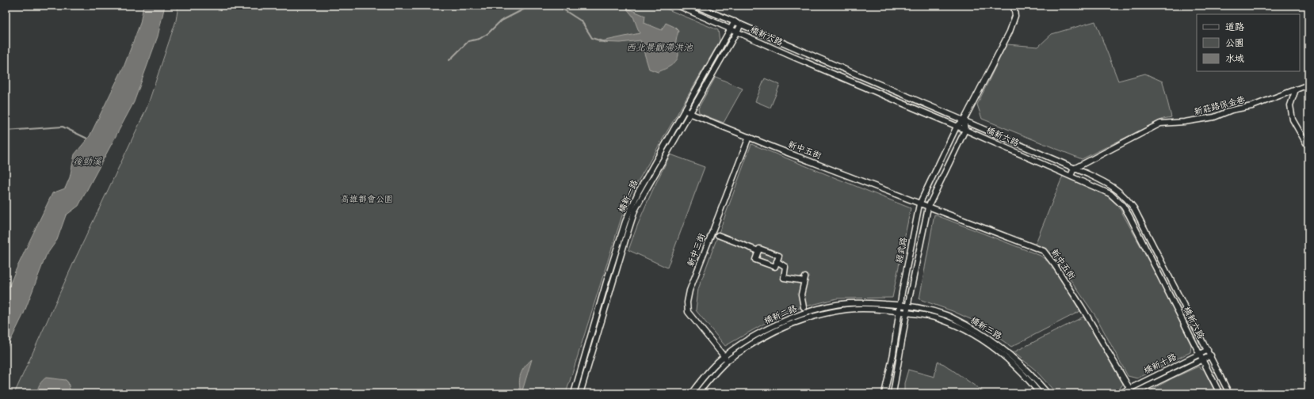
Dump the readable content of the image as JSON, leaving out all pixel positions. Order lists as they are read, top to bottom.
{
  "streets": {
    "street": [
      "橋新六路",
      "新莊路保金巷",
      "新中五街",
      "橋新一路",
      "新中三街",
      "經武路",
      "橋新二路",
      "橋新三路",
      "橋新十路"
    ]
  },
  "crossings": [
    ["橋新六路", "新莊路保金巷"],
    ["橋新六路", "橋新一路"],
    ["橋新六路", "經武路"],
    ["橋新六路", "橋新十路"],
    ["新中五街", "橋新一路"],
    ["新中五街", "新中三街"],
    ["新中五街", "經武路"],
    ["新中五街", "橋新十路"],
    ["新中三街", "橋新二路"],
    ["經武路", "橋新二路"],
    ["經武路", "橋新三路"],
    ["橋新二路", "橋新三路"]
  ],
  "water": ["西北景觀滯洪池", "後勁溪"],
  "parks": ["高雄都會公園"],
  "legend": ["道路", "公園", "水域"]
}
